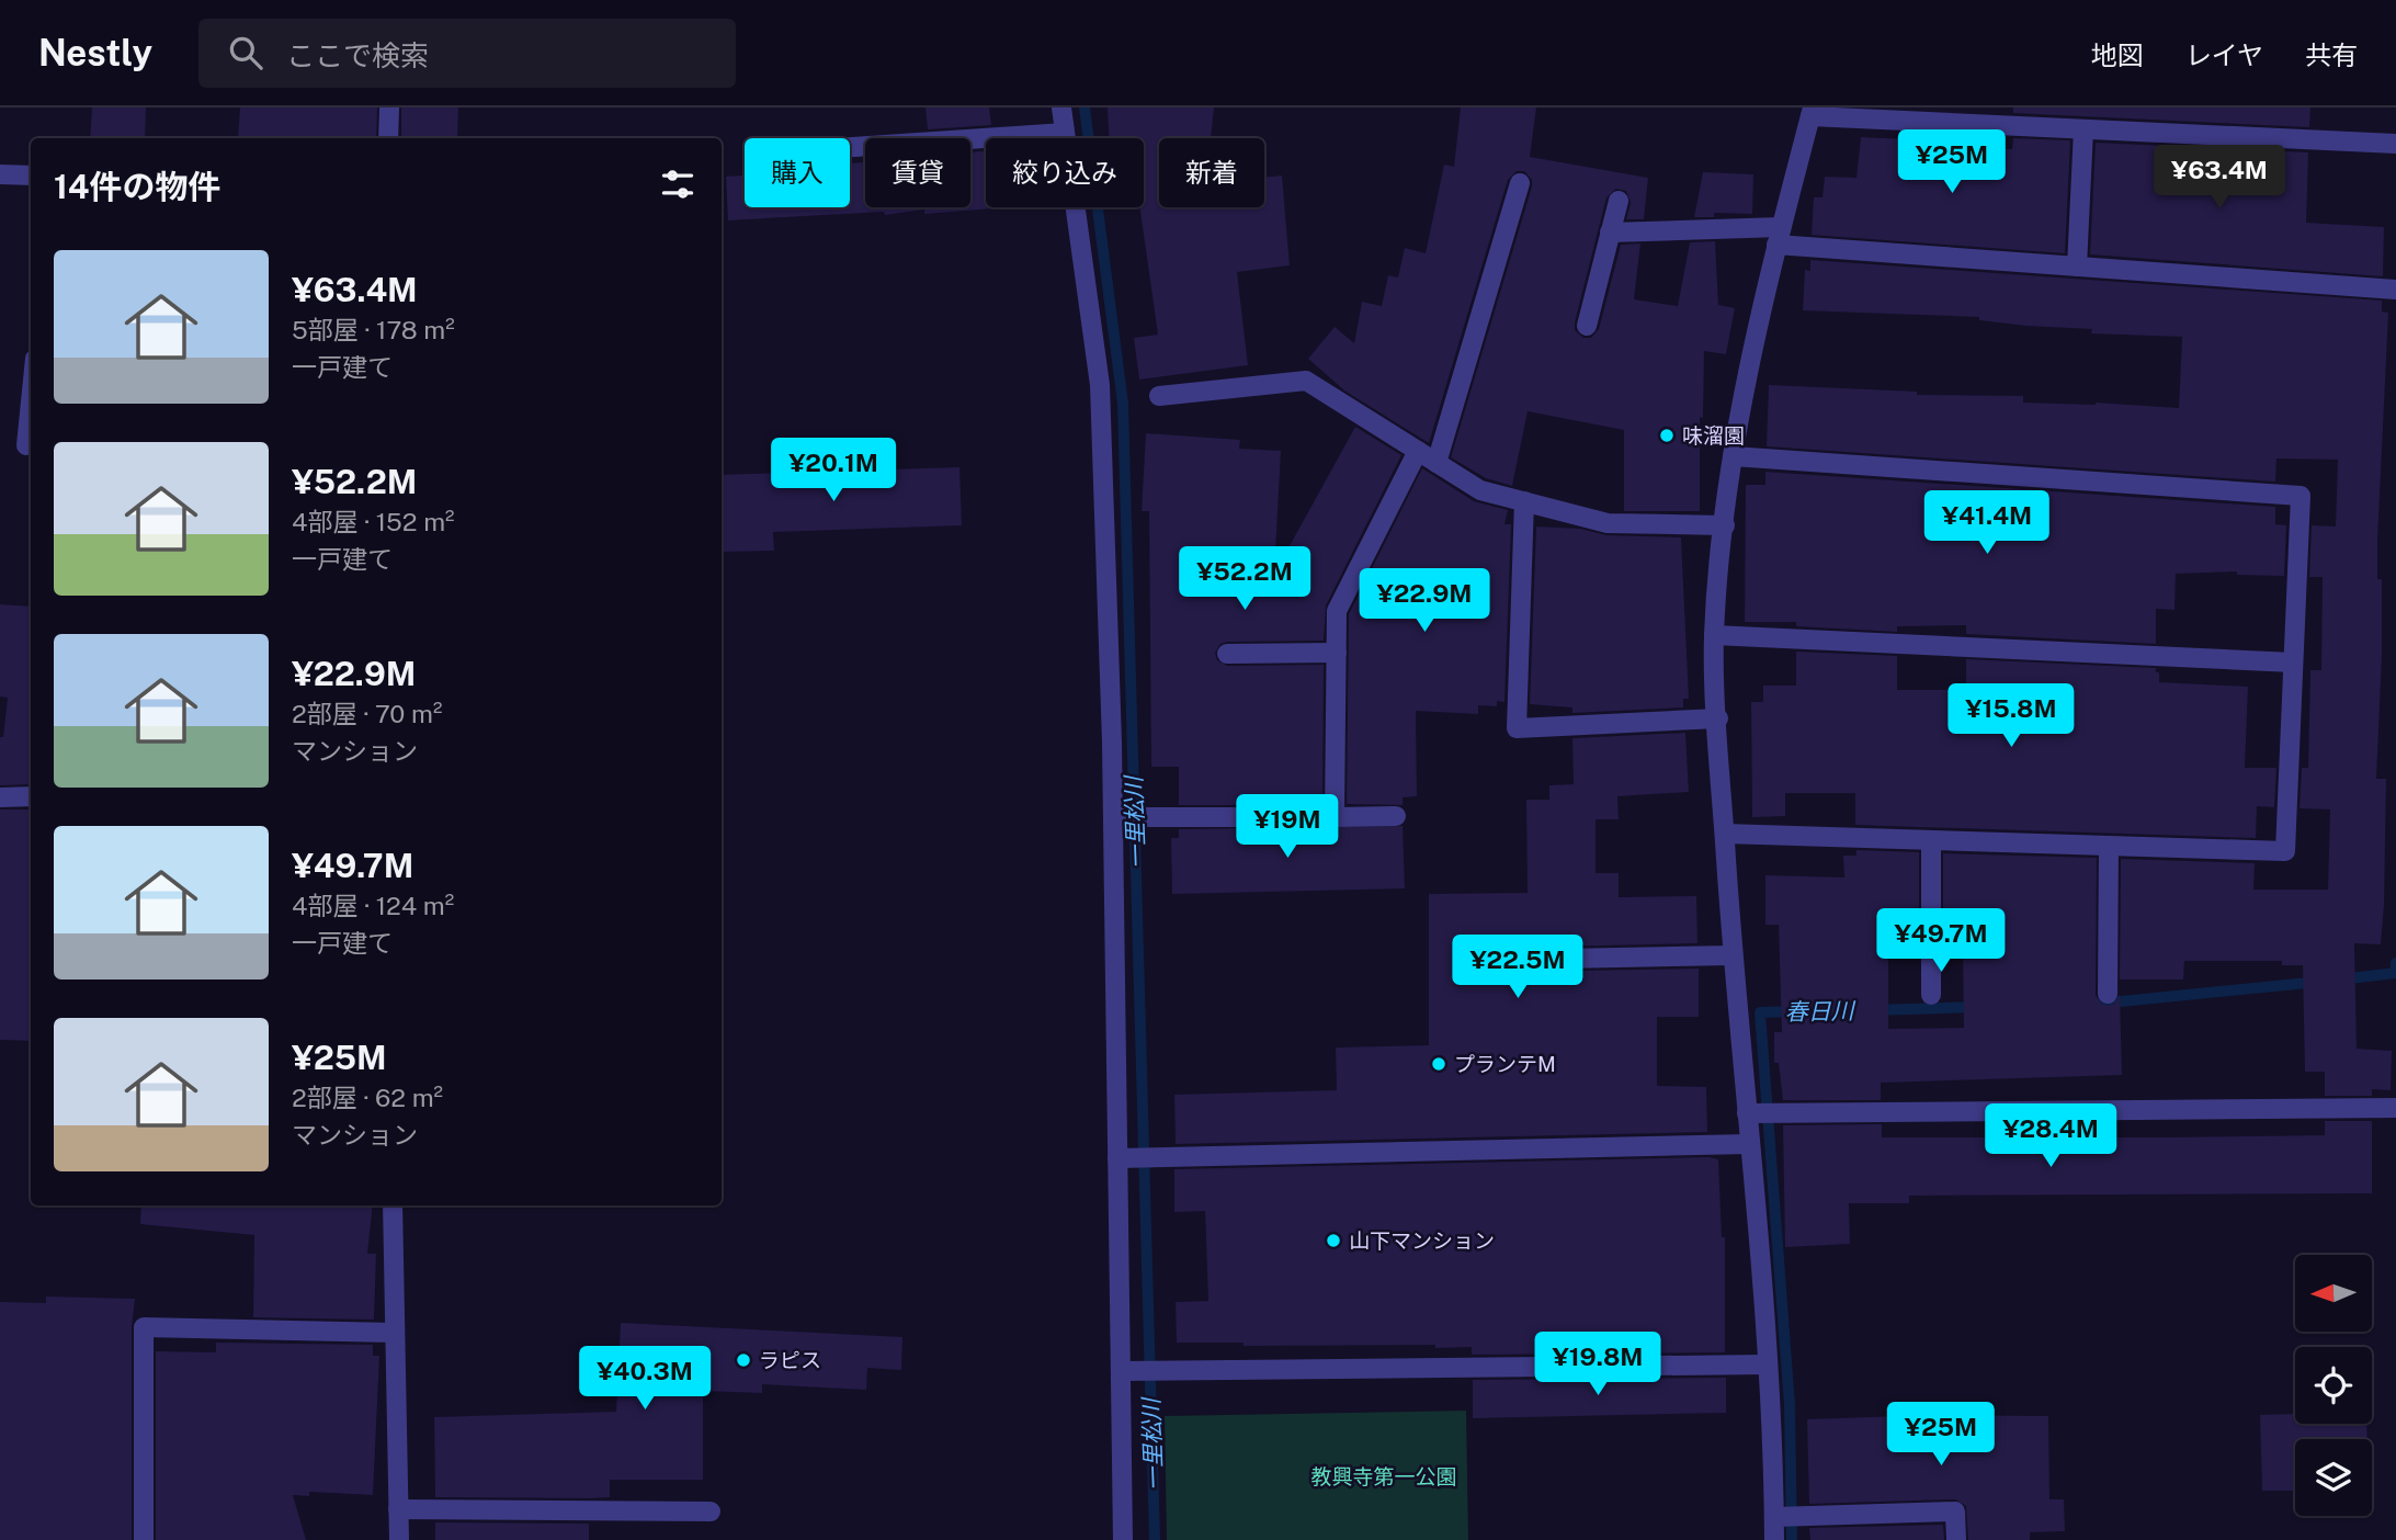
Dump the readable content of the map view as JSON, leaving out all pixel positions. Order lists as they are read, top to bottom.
{
  "water": ["一里松川", "春日川"],
  "parks": ["教興寺第一公園"],
  "places": [
    "味溜園",
    "プランテM",
    "山下マンション",
    "ラピス"
  ],
  "north": "left",
  "page": {
    "header": "Nestly",
    "search": "ここで検索",
    "nav": ["地図", "レイヤ", "共有"],
    "price": [
      "¥25M",
      "¥63.4M",
      "¥20.1M",
      "¥41.4M",
      "¥52.2M",
      "¥22.9M",
      "¥15.8M",
      "¥19M",
      "¥49.7M",
      "¥22.5M",
      "¥28.4M",
      "¥19.8M",
      "¥40.3M",
      "¥25M"
    ],
    "chip": [
      "購入",
      "賃貸",
      "絞り込み",
      "新着"
    ],
    "heading": "14件の物件",
    "list": [
      {
        "name": "¥63.4M",
        "note": "5部屋 · 178 m² · 一戸建て"
      },
      {
        "name": "¥52.2M",
        "note": "4部屋 · 152 m² · 一戸建て"
      },
      {
        "name": "¥22.9M",
        "note": "2部屋 · 70 m² · マンション"
      },
      {
        "name": "¥49.7M",
        "note": "4部屋 · 124 m² · 一戸建て"
      },
      {
        "name": "¥25M",
        "note": "2部屋 · 62 m² · マンション"
      }
    ]
  }
}
